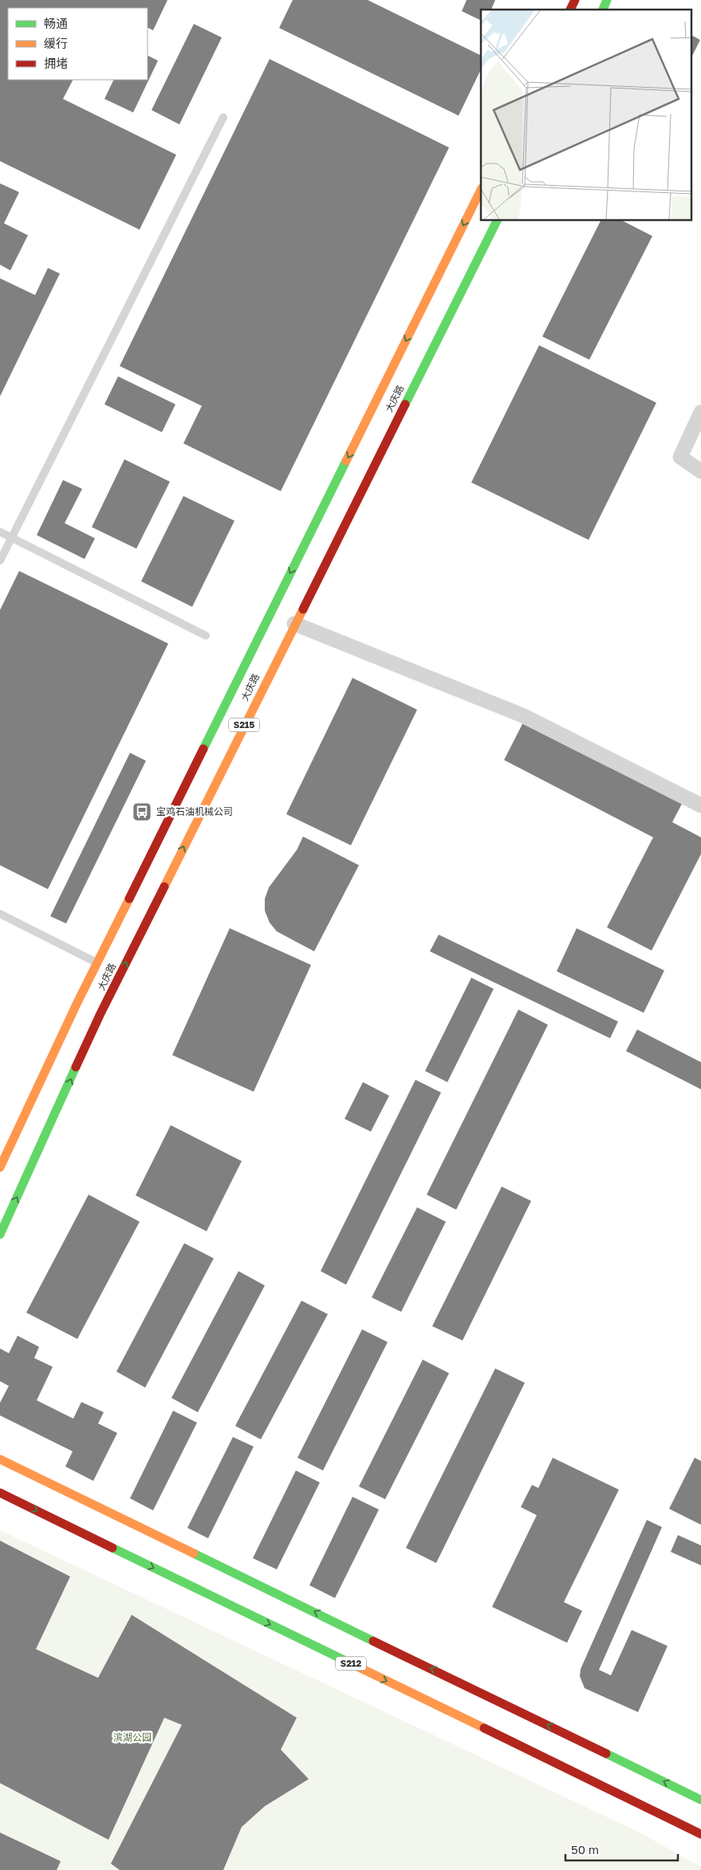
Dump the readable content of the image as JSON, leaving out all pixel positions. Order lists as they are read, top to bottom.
{
  "streets": {
    "main road": ["大庆路", "S215", "S212"]
  },
  "parks": ["滨湖公园"],
  "places": {
    "bus stop": ["宝鸡石油机械公司"]
  },
  "legend": ["畅通", "缓行", "拥堵"],
  "scale_bar": "50 m"
}
